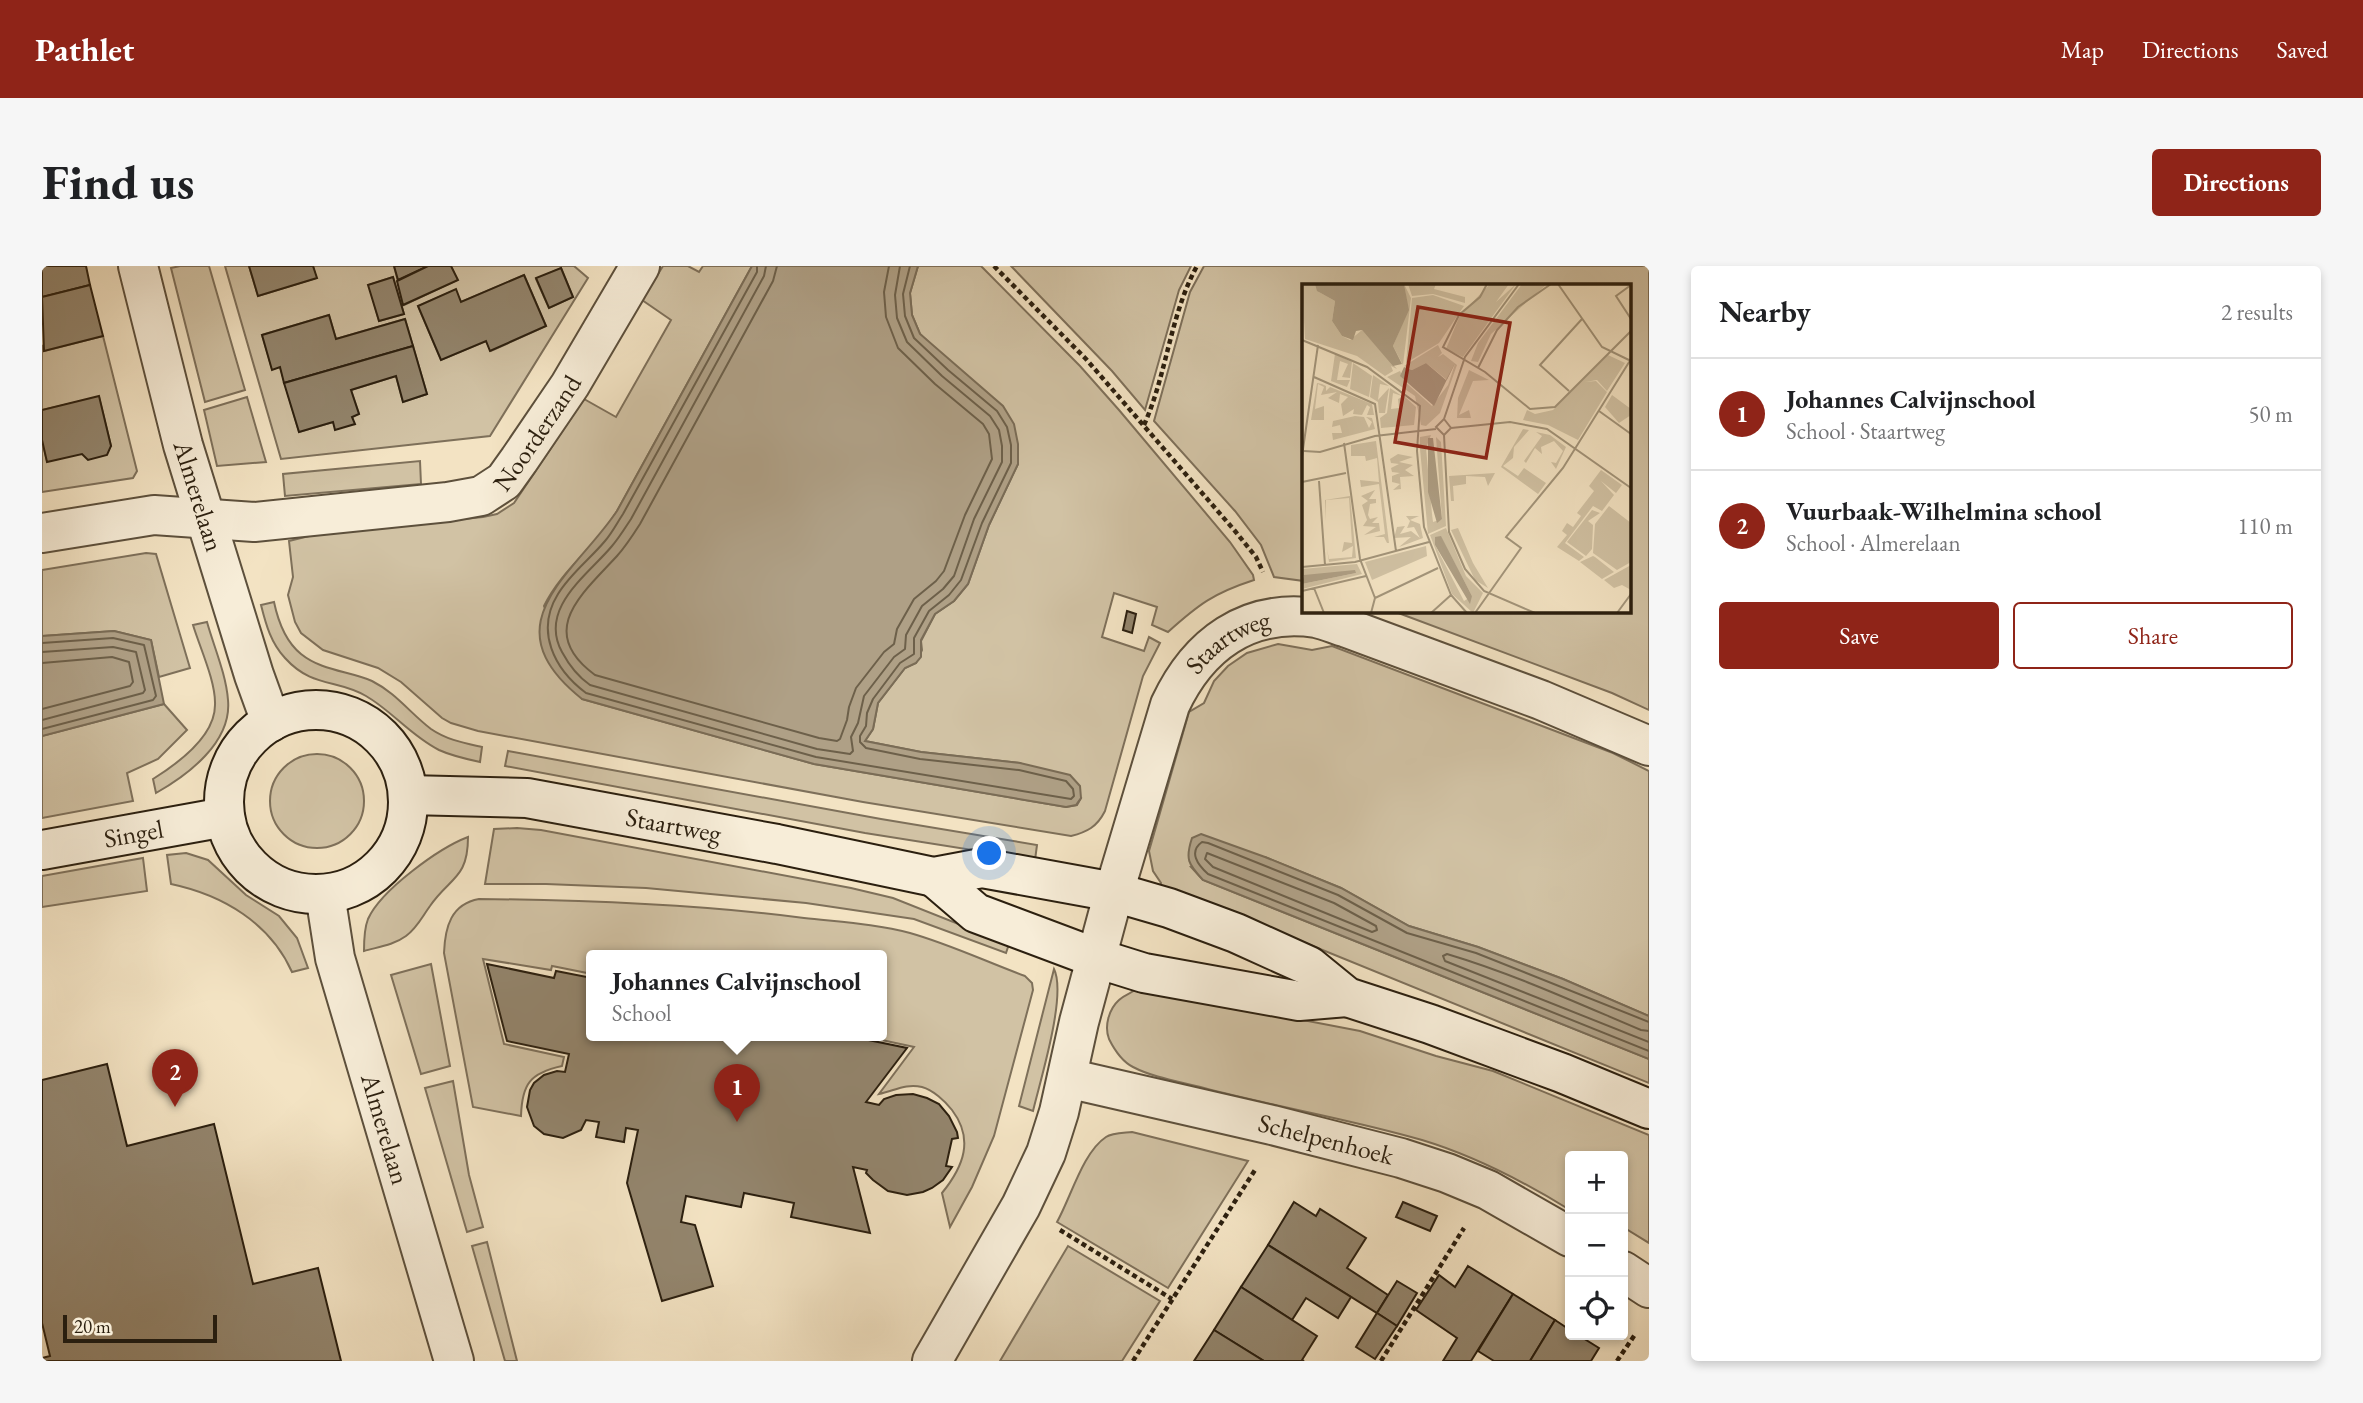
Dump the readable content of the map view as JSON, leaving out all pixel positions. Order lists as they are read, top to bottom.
{
  "streets": {
    "street": [
      "Noorderzand",
      "Almerelaan",
      "Staartweg",
      "Singel",
      "Schelpenhoek"
    ]
  },
  "crossings": [
    ["Noorderzand", "Almerelaan"],
    ["Almerelaan", "Staartweg"],
    ["Almerelaan", "Singel"],
    ["Staartweg", "Singel"]
  ],
  "scale_bar": "20 m",
  "page": {
    "header": "Pathlet",
    "nav": ["Map", "Directions", "Saved"],
    "buttons": [
      "Directions",
      ["Save", "Share"]
    ],
    "title": "Find us",
    "heading": ["Nearby", "2 results"],
    "list": [
      {
        "mark": "1",
        "name": "Johannes Calvijnschool",
        "note": "School · Staartweg",
        "value": "50 m"
      },
      {
        "mark": "2",
        "name": "Vuurbaak-Wilhelmina school",
        "note": "School · Almerelaan",
        "value": "110 m"
      }
    ],
    "popup": ["Johannes Calvijnschool", "School"],
    "pins": ["2", "1"],
    "map_buttons": ["+", "−"],
    "scale": "20 m"
  }
}
